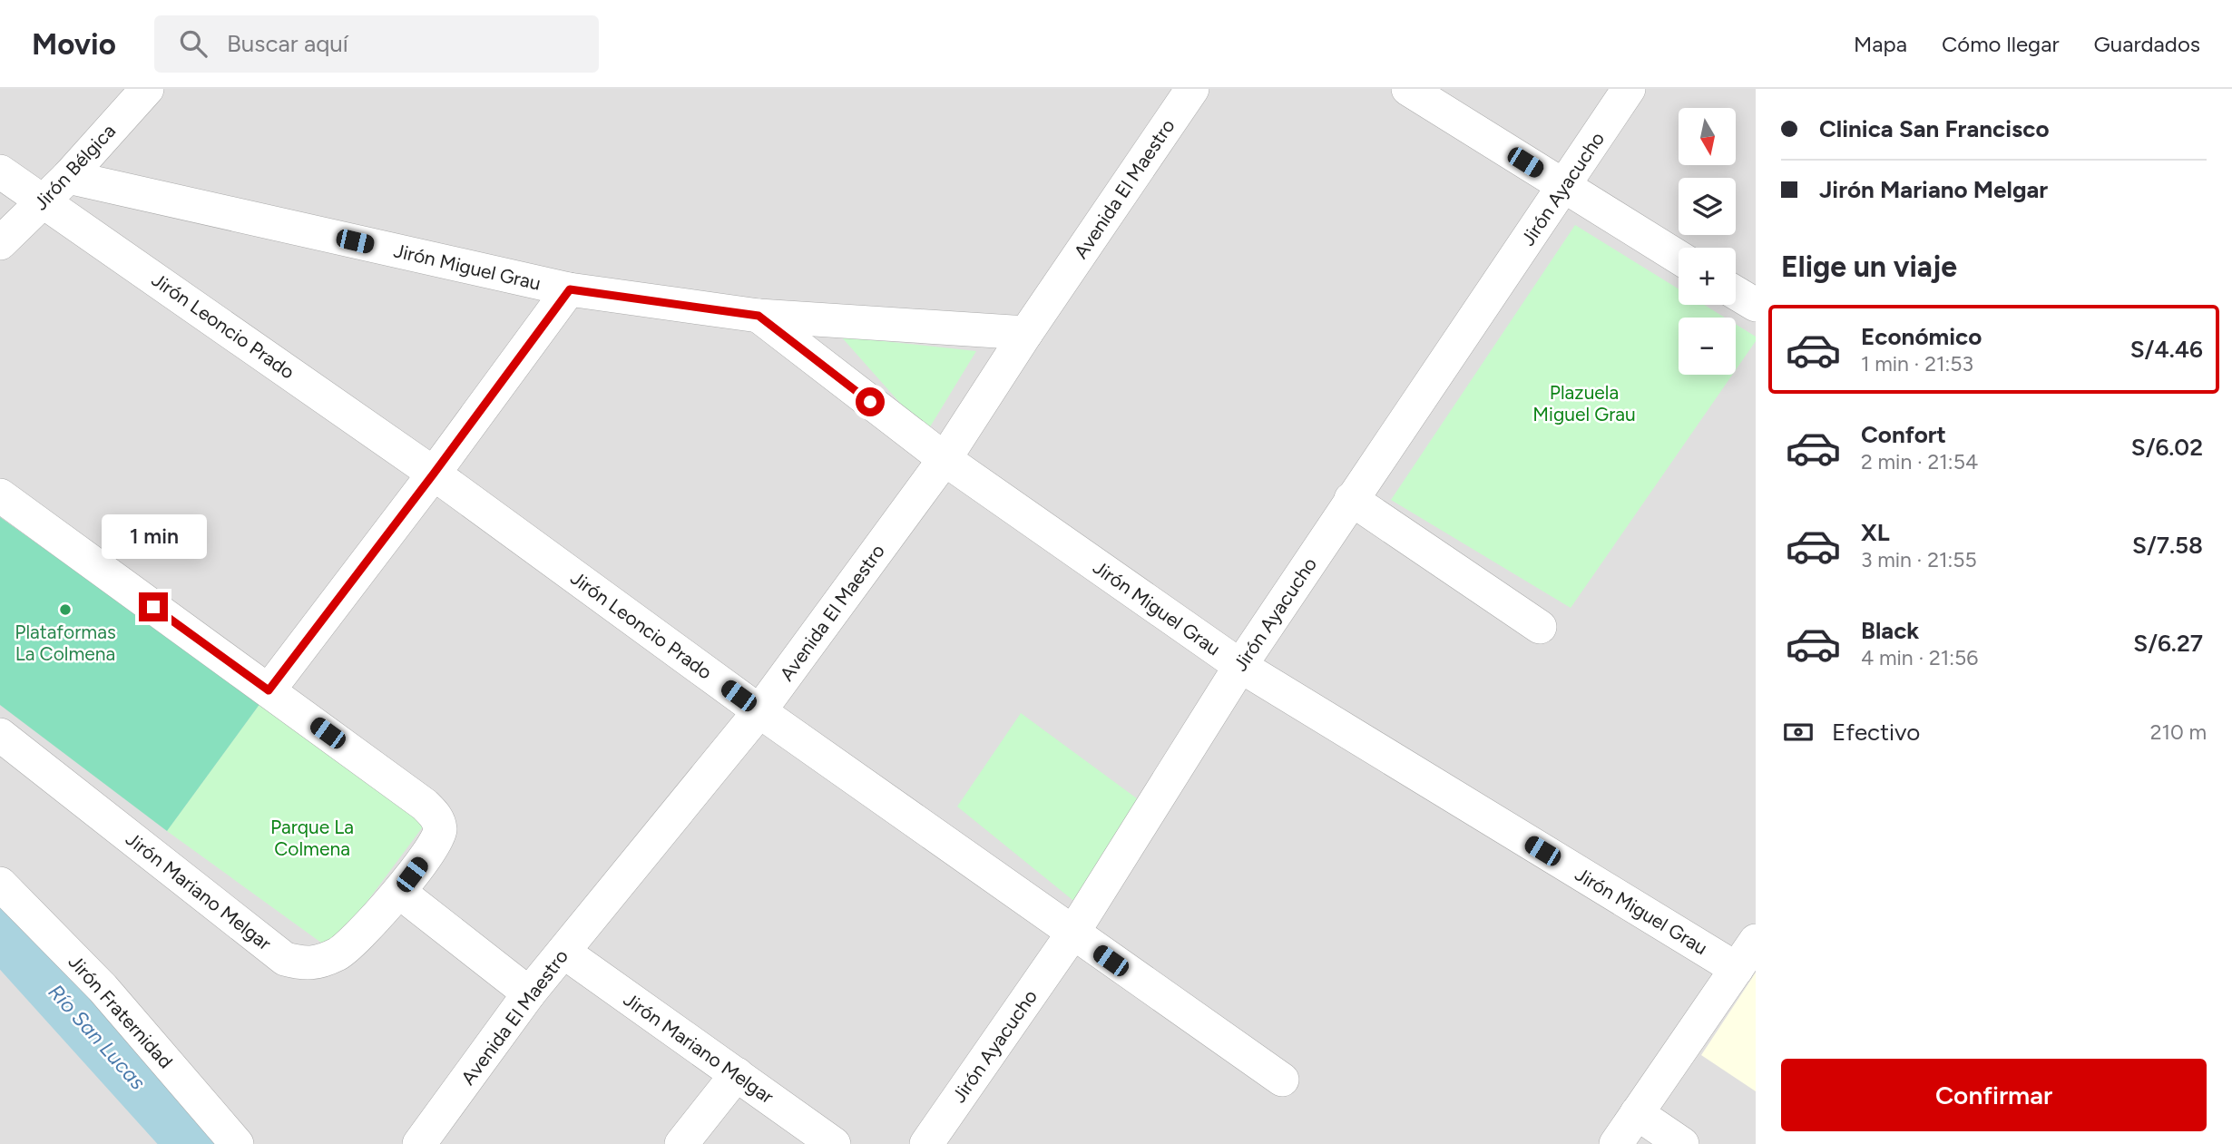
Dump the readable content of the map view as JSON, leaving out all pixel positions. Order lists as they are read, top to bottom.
{
  "streets": {
    "street": [
      "Jirón Bélgica",
      "Avenida El Maestro",
      "Jirón Ayacucho",
      "Jirón Miguel Grau",
      "Jirón Leoncio Prado",
      "Jirón Mariano Melgar",
      "Jirón Fraternidad"
    ]
  },
  "crossings": [
    ["Jirón Bélgica", "Jirón Miguel Grau"],
    ["Jirón Bélgica", "Jirón Leoncio Prado"],
    ["Avenida El Maestro", "Jirón Miguel Grau"],
    ["Avenida El Maestro", "Jirón Leoncio Prado"],
    ["Avenida El Maestro", "Jirón Mariano Melgar"],
    ["Jirón Ayacucho", "Jirón Miguel Grau"],
    ["Jirón Ayacucho", "Jirón Leoncio Prado"]
  ],
  "water": ["Río San Lucas"],
  "parks": ["Plazuela Miguel Grau", "Parque La Colmena"],
  "places": ["Plataformas La Colmena"],
  "north": "bottom",
  "page": {
    "header": "Movio",
    "search": "Buscar aquí",
    "nav": ["Mapa", "Cómo llegar", "Guardados"],
    "banner": ["Clinica San Francisco", "Jirón Mariano Melgar"],
    "map_buttons": ["+", "−"],
    "heading": "Elige un viaje",
    "list": [
      {
        "name": "Económico",
        "note": "1 min · 21:53",
        "value": "S/4.46"
      },
      {
        "name": "Confort",
        "note": "2 min · 21:54",
        "value": "S/6.02"
      },
      {
        "name": "XL",
        "note": "3 min · 21:55",
        "value": "S/7.58"
      },
      {
        "name": "Black",
        "note": "4 min · 21:56",
        "value": "S/6.27"
      }
    ],
    "bubble": "1 min",
    "pay": ["Efectivo", "210 m"],
    "buttons": "Confirmar"
  }
}
